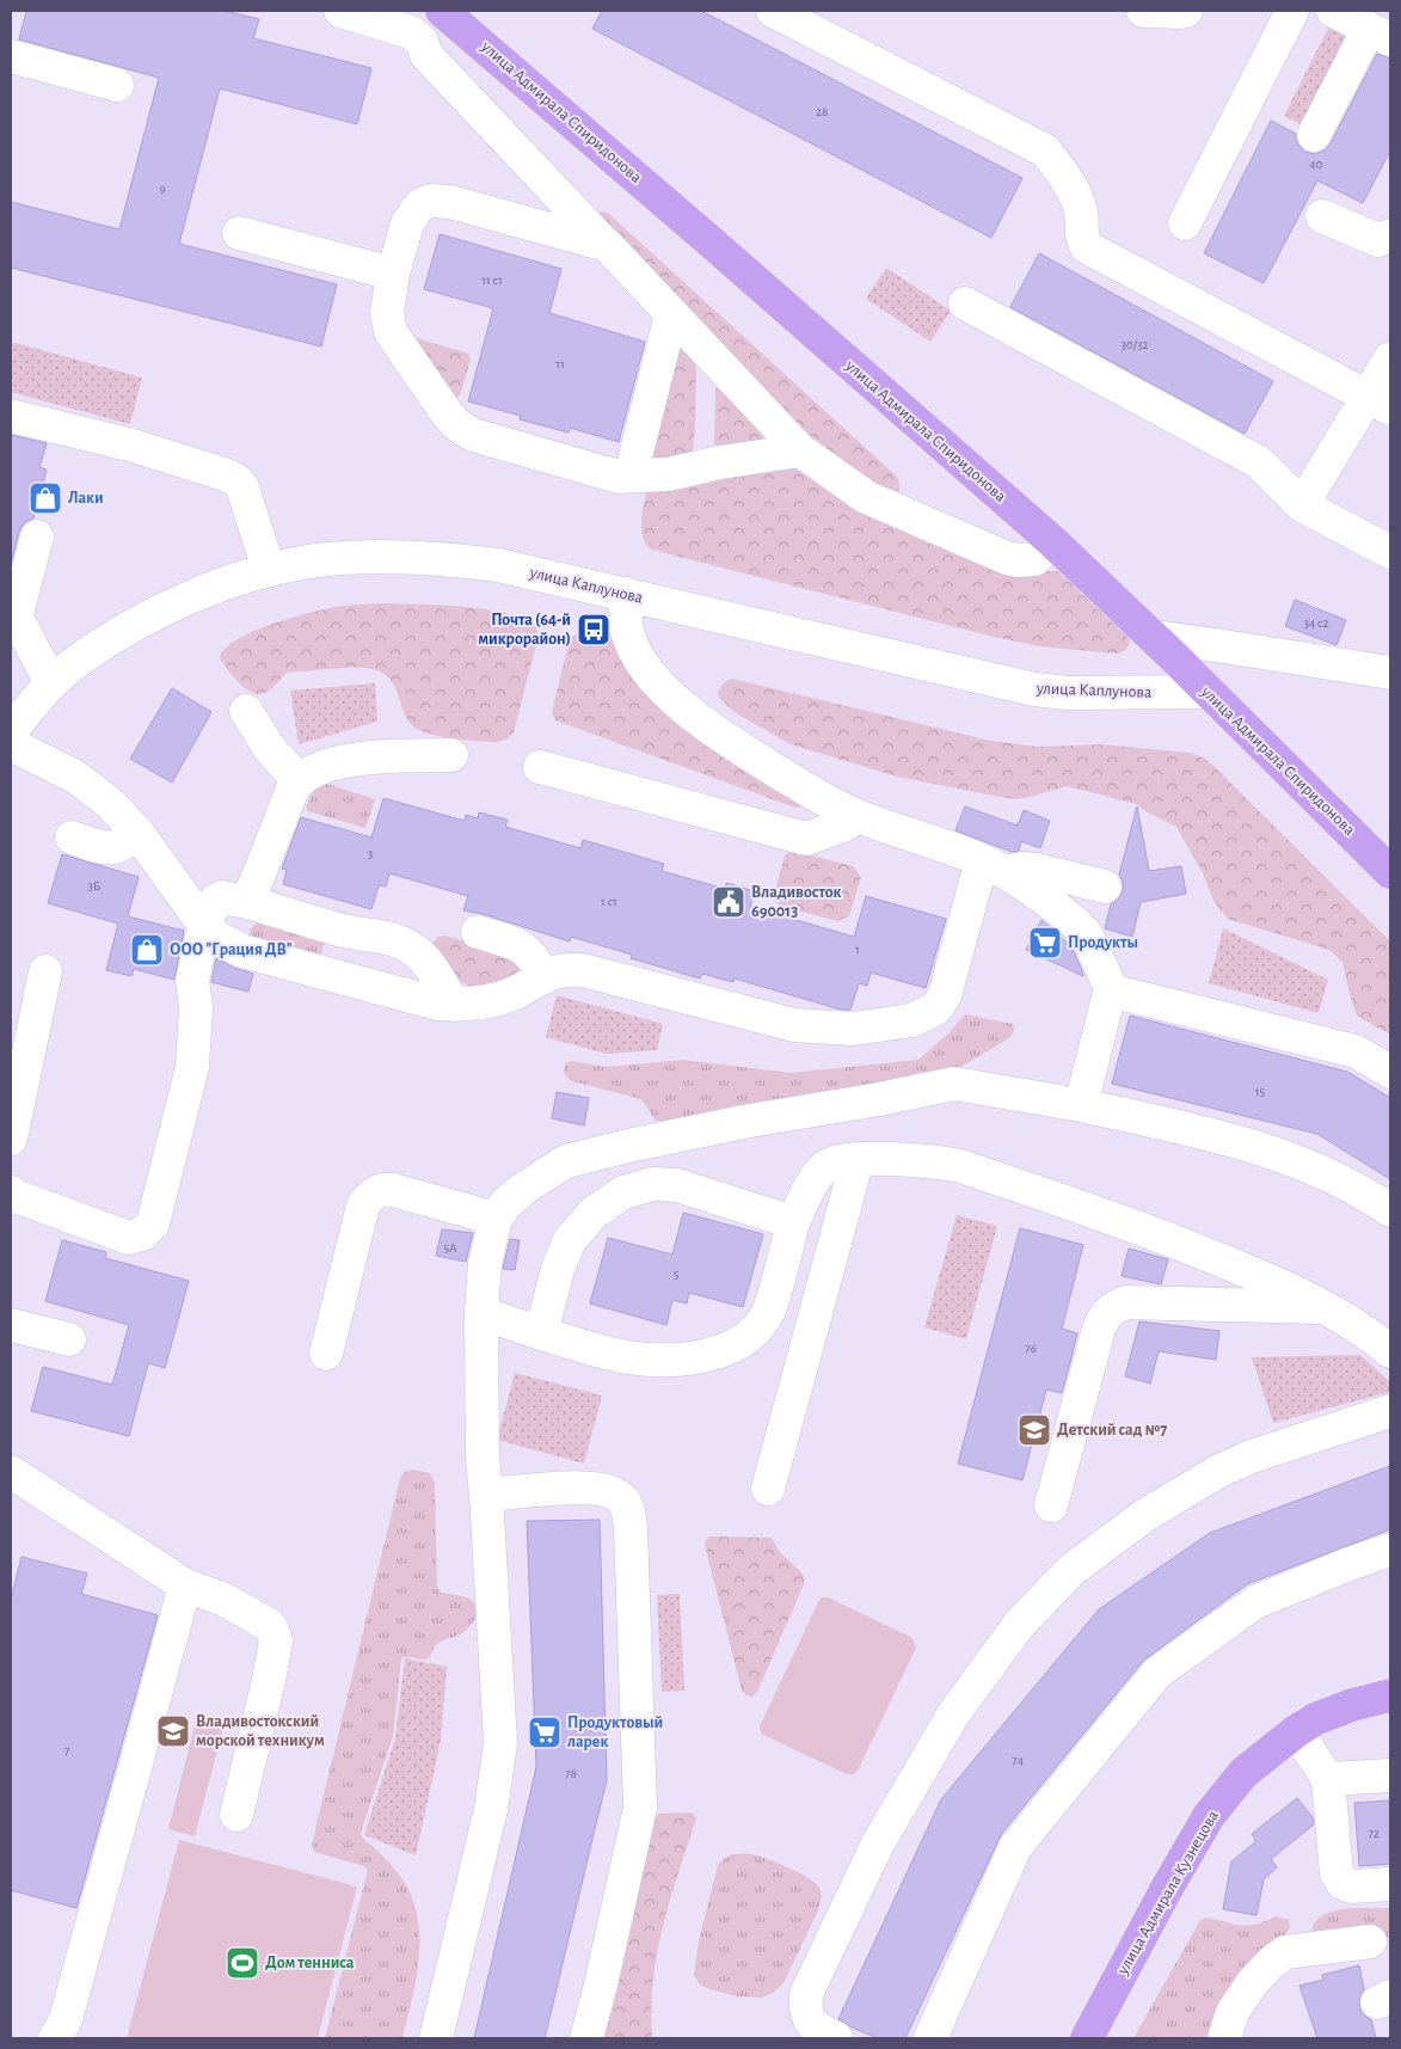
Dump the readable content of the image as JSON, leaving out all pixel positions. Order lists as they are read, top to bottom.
{
  "streets": {
    "main road": ["улица Адмирала Спиридонова", "улица Адмирала Кузнецова"],
    "street": ["улица Каплунова"]
  },
  "crossings": [
    ["улица Адмирала Спиридонова", "улица Каплунова"]
  ],
  "places": {
    "shop": ["Лаки", "ООО \"Грация ДВ\""],
    "bus stop": ["Почта (64-й микрорайон)"],
    "public building": ["Владивосток 690013"],
    "supermarket": ["Продукты", "Продуктовый ларек"],
    "school or university": ["Детский сад №7", "Владивостокский морской техникум"],
    "sports": ["Дом тенниса"]
  },
  "house_numbers": [
    "28",
    "40",
    "9",
    "11 с1",
    "30/32",
    "11",
    "34 с2",
    "3",
    "3Б",
    "1 с1",
    "1",
    "15",
    "5А",
    "5",
    "76",
    "7",
    "74",
    "78",
    "72"
  ]
}
